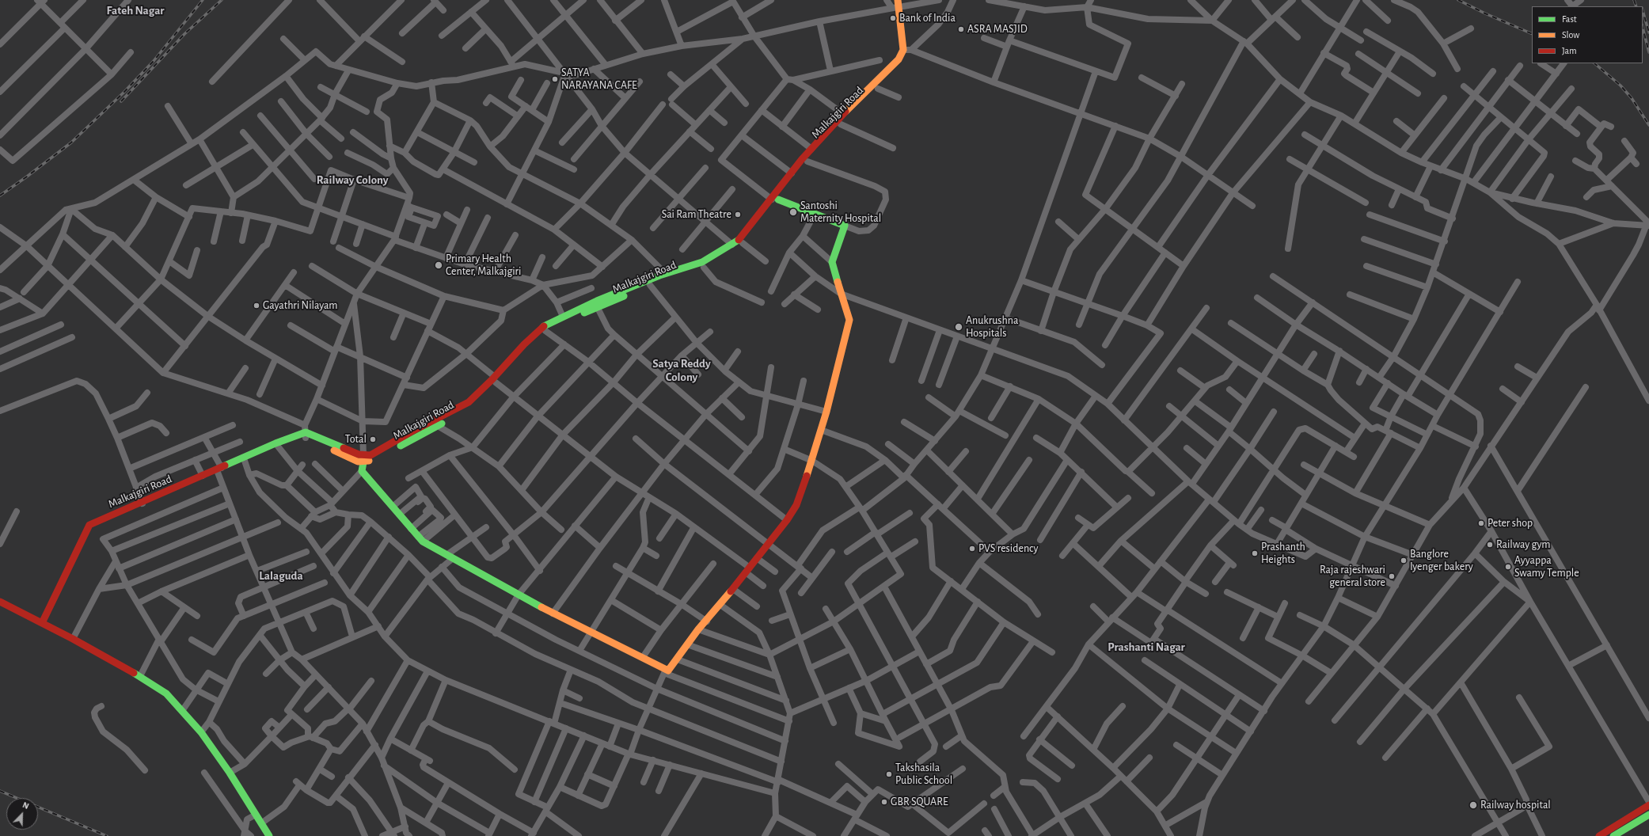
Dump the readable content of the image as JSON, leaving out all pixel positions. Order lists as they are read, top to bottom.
{
  "streets": {
    "main road": ["Malkajgiri Road"]
  },
  "districts": [
    "Fateh Nagar",
    "Railway Colony",
    "Satya Reddy Colony",
    "Lalaguda",
    "Prashanti Nagar"
  ],
  "places": [
    "Bank of India",
    "ASRA MASJID",
    "SATYA NARAYANA CAFE",
    "Santoshi Maternity Hospital",
    "Sai Ram Theatre",
    "Primary Health Center, Malkajgiri",
    "Gayathri Nilayam",
    "Anukrushna Hospitals",
    "Total",
    "Peter shop",
    "Railway gym",
    "PVS residency",
    "Prashanth Heights",
    "Banglore Iyenger bakery",
    "Ayyappa Swamy Temple",
    "Raja rajeshwari general store",
    "Takshasila Public School",
    "GBR SQUARE",
    "Railway hospital"
  ],
  "legend": ["Fast", "Slow", "Jam"],
  "north": "top right"
}
